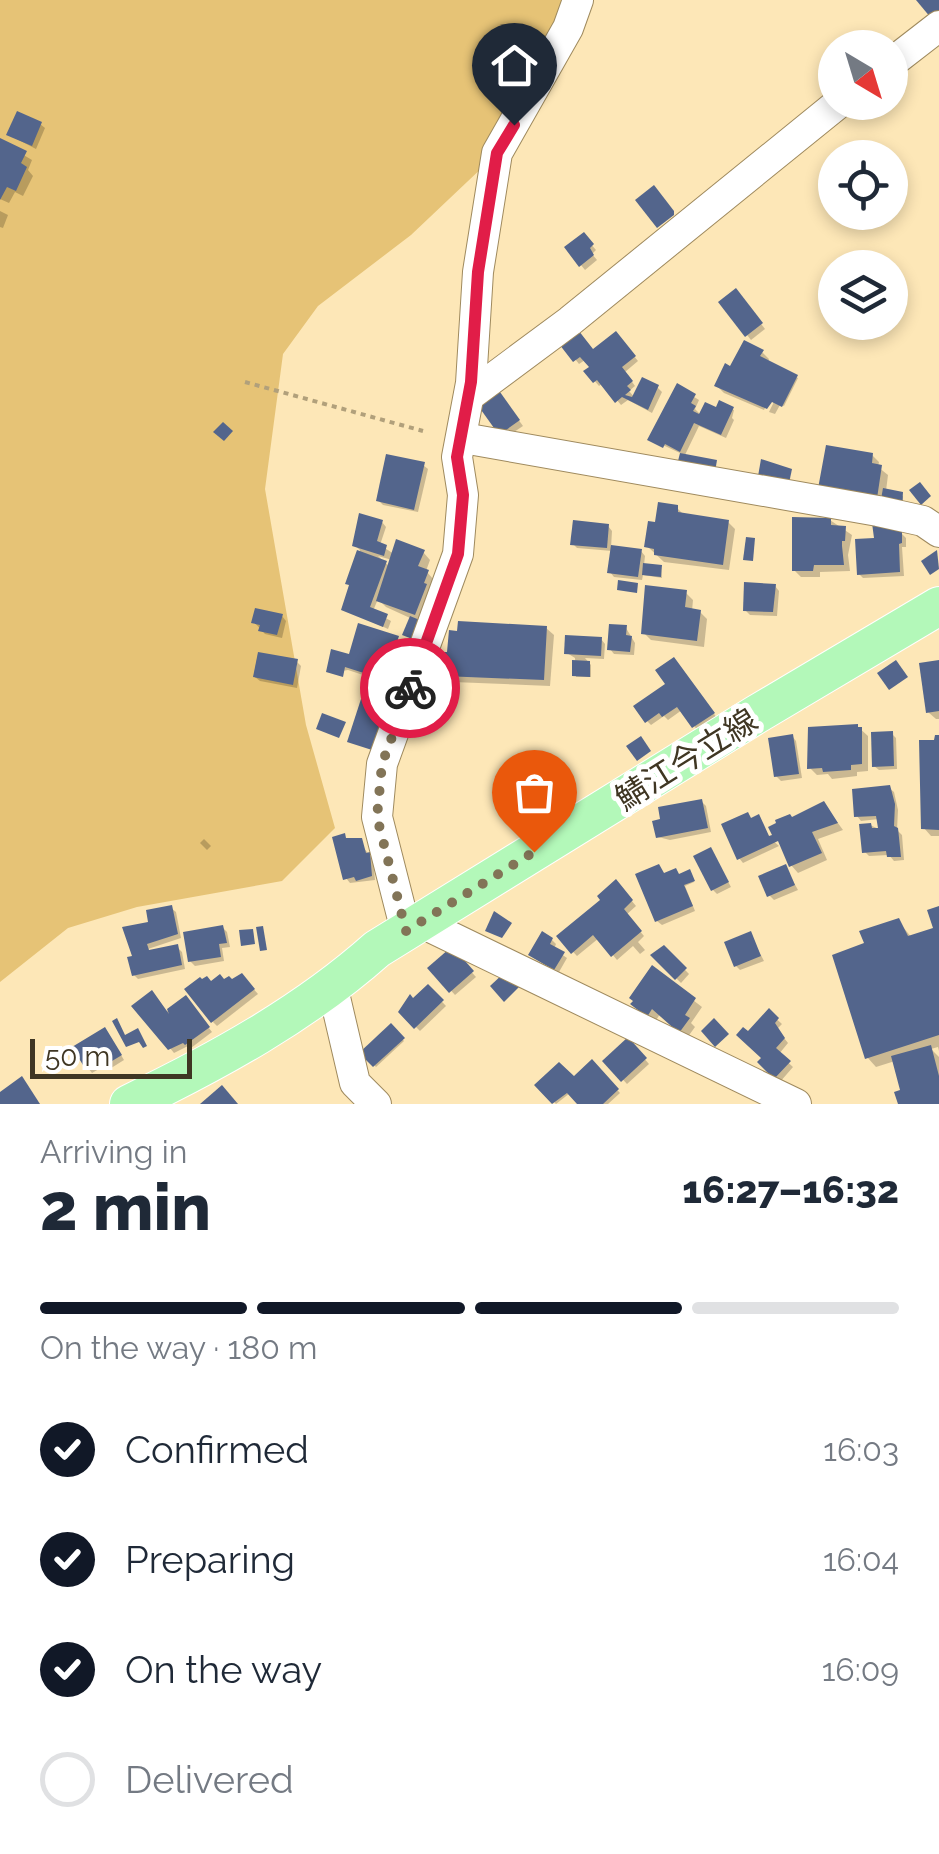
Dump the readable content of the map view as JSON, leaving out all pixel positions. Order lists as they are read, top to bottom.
{
  "streets": {
    "main road": ["鯖江今立線"]
  },
  "scale_bar": "50 m",
  "north": "bottom right",
  "page": {
    "scale": "50 m",
    "heading": ["2 min", "Arriving in", "16:27–16:32"],
    "bar": "On the way · 180 m",
    "list": [
      ["Confirmed", "16:03"],
      ["Preparing", "16:04"],
      ["On the way", "16:09"],
      "Delivered"
    ]
  }
}
